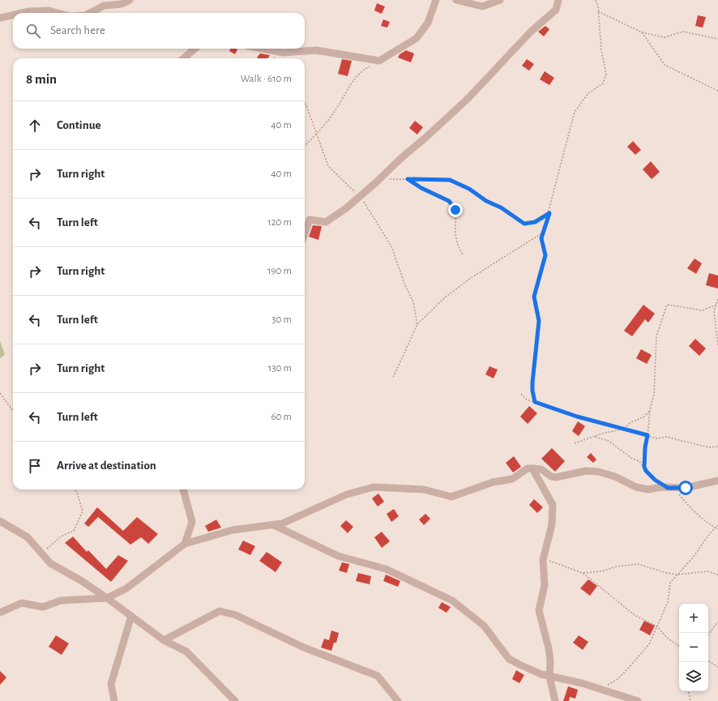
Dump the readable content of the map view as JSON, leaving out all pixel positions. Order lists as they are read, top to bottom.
{
  "page": {
    "search": "Search here",
    "heading": ["8 min", "Walk · 610 m"],
    "list": [
      ["Continue", "40 m"],
      ["Turn right", "40 m"],
      ["Turn left", "120 m"],
      ["Turn right", "190 m"],
      ["Turn left", "30 m"],
      ["Turn right", "130 m"],
      ["Turn left", "60 m"],
      "Arrive at destination"
    ],
    "map_buttons": ["+", "−"]
  }
}
